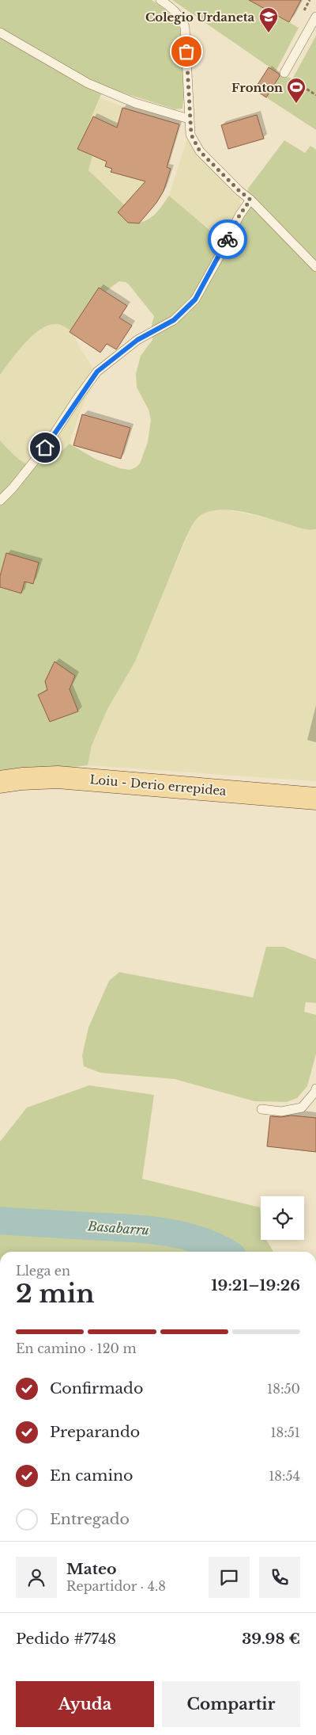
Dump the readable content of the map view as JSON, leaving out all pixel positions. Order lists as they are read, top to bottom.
{
  "streets": {
    "main road": ["Loiu - Derio errepidea"]
  },
  "water": ["Basabarru"],
  "places": {
    "school or university": ["Colegio Urdaneta"],
    "sports": ["Fronton"]
  },
  "page": {
    "heading": ["2 min", "Llega en", "19:21–19:26"],
    "panel": [
      "Mateo",
      "Repartidor · 4.8",
      "Pedido #7748",
      "39.98 €"
    ],
    "bar": "En camino · 120 m",
    "list": [
      ["Confirmado", "18:50"],
      ["Preparando", "18:51"],
      ["En camino", "18:54"],
      "Entregado"
    ],
    "buttons": ["Ayuda", "Compartir"]
  }
}
